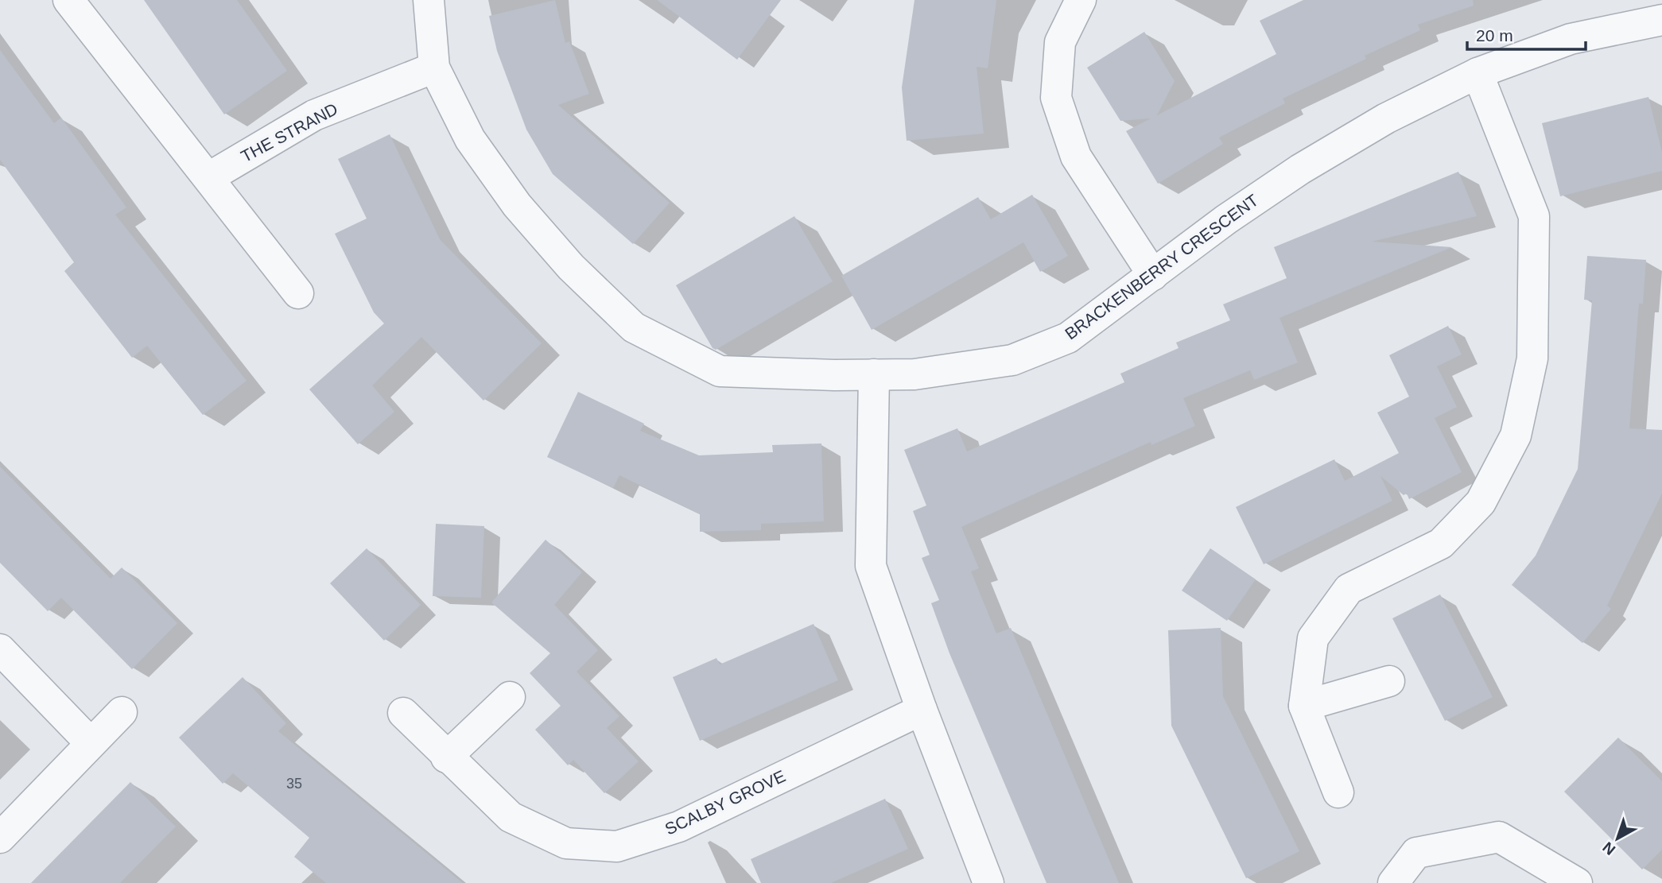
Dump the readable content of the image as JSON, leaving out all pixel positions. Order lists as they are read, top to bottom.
{
  "streets": {
    "street": ["THE STRAND", "BRACKENBERRY CRESCENT", "SCALBY GROVE"]
  },
  "crossings": [
    ["THE STRAND", "BRACKENBERRY CRESCENT"]
  ],
  "house_numbers": ["35"],
  "scale_bar": "20 m",
  "north": "bottom left"
}
